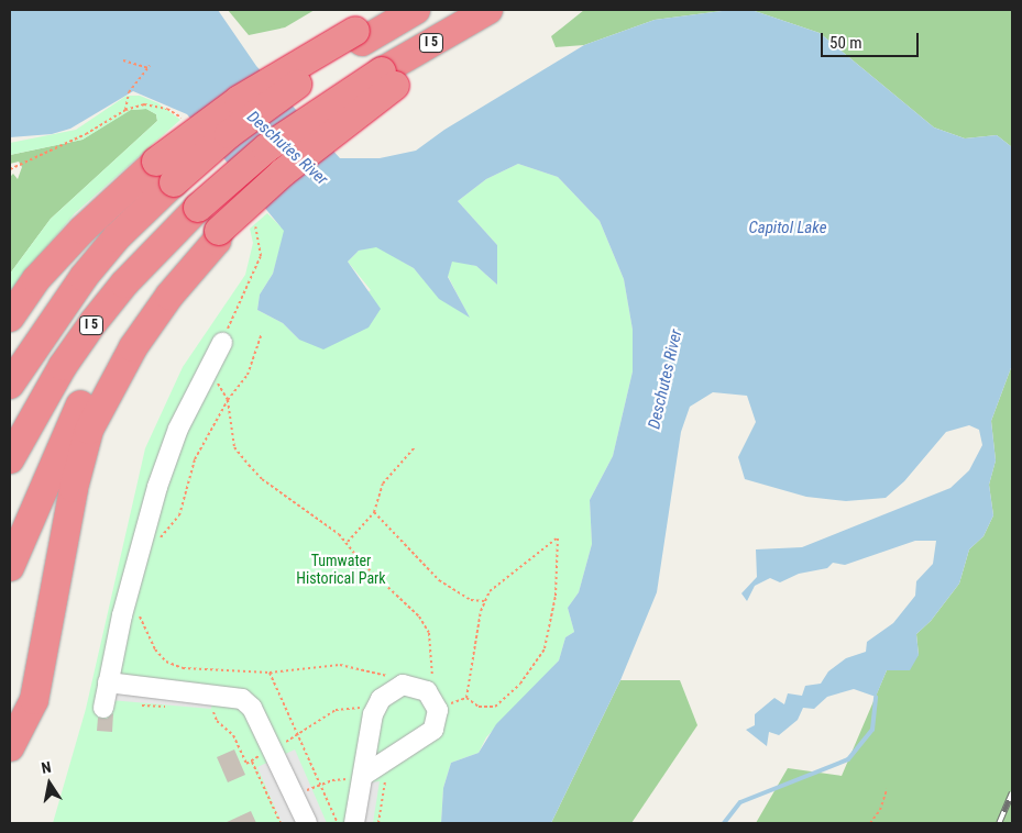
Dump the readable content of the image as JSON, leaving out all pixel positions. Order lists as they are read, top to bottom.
{
  "streets": {
    "highway": ["I 5"]
  },
  "water": ["Deschutes River", "Capitol Lake"],
  "parks": ["Tumwater Historical Park"],
  "scale_bar": "50 m",
  "north": "top"
}
